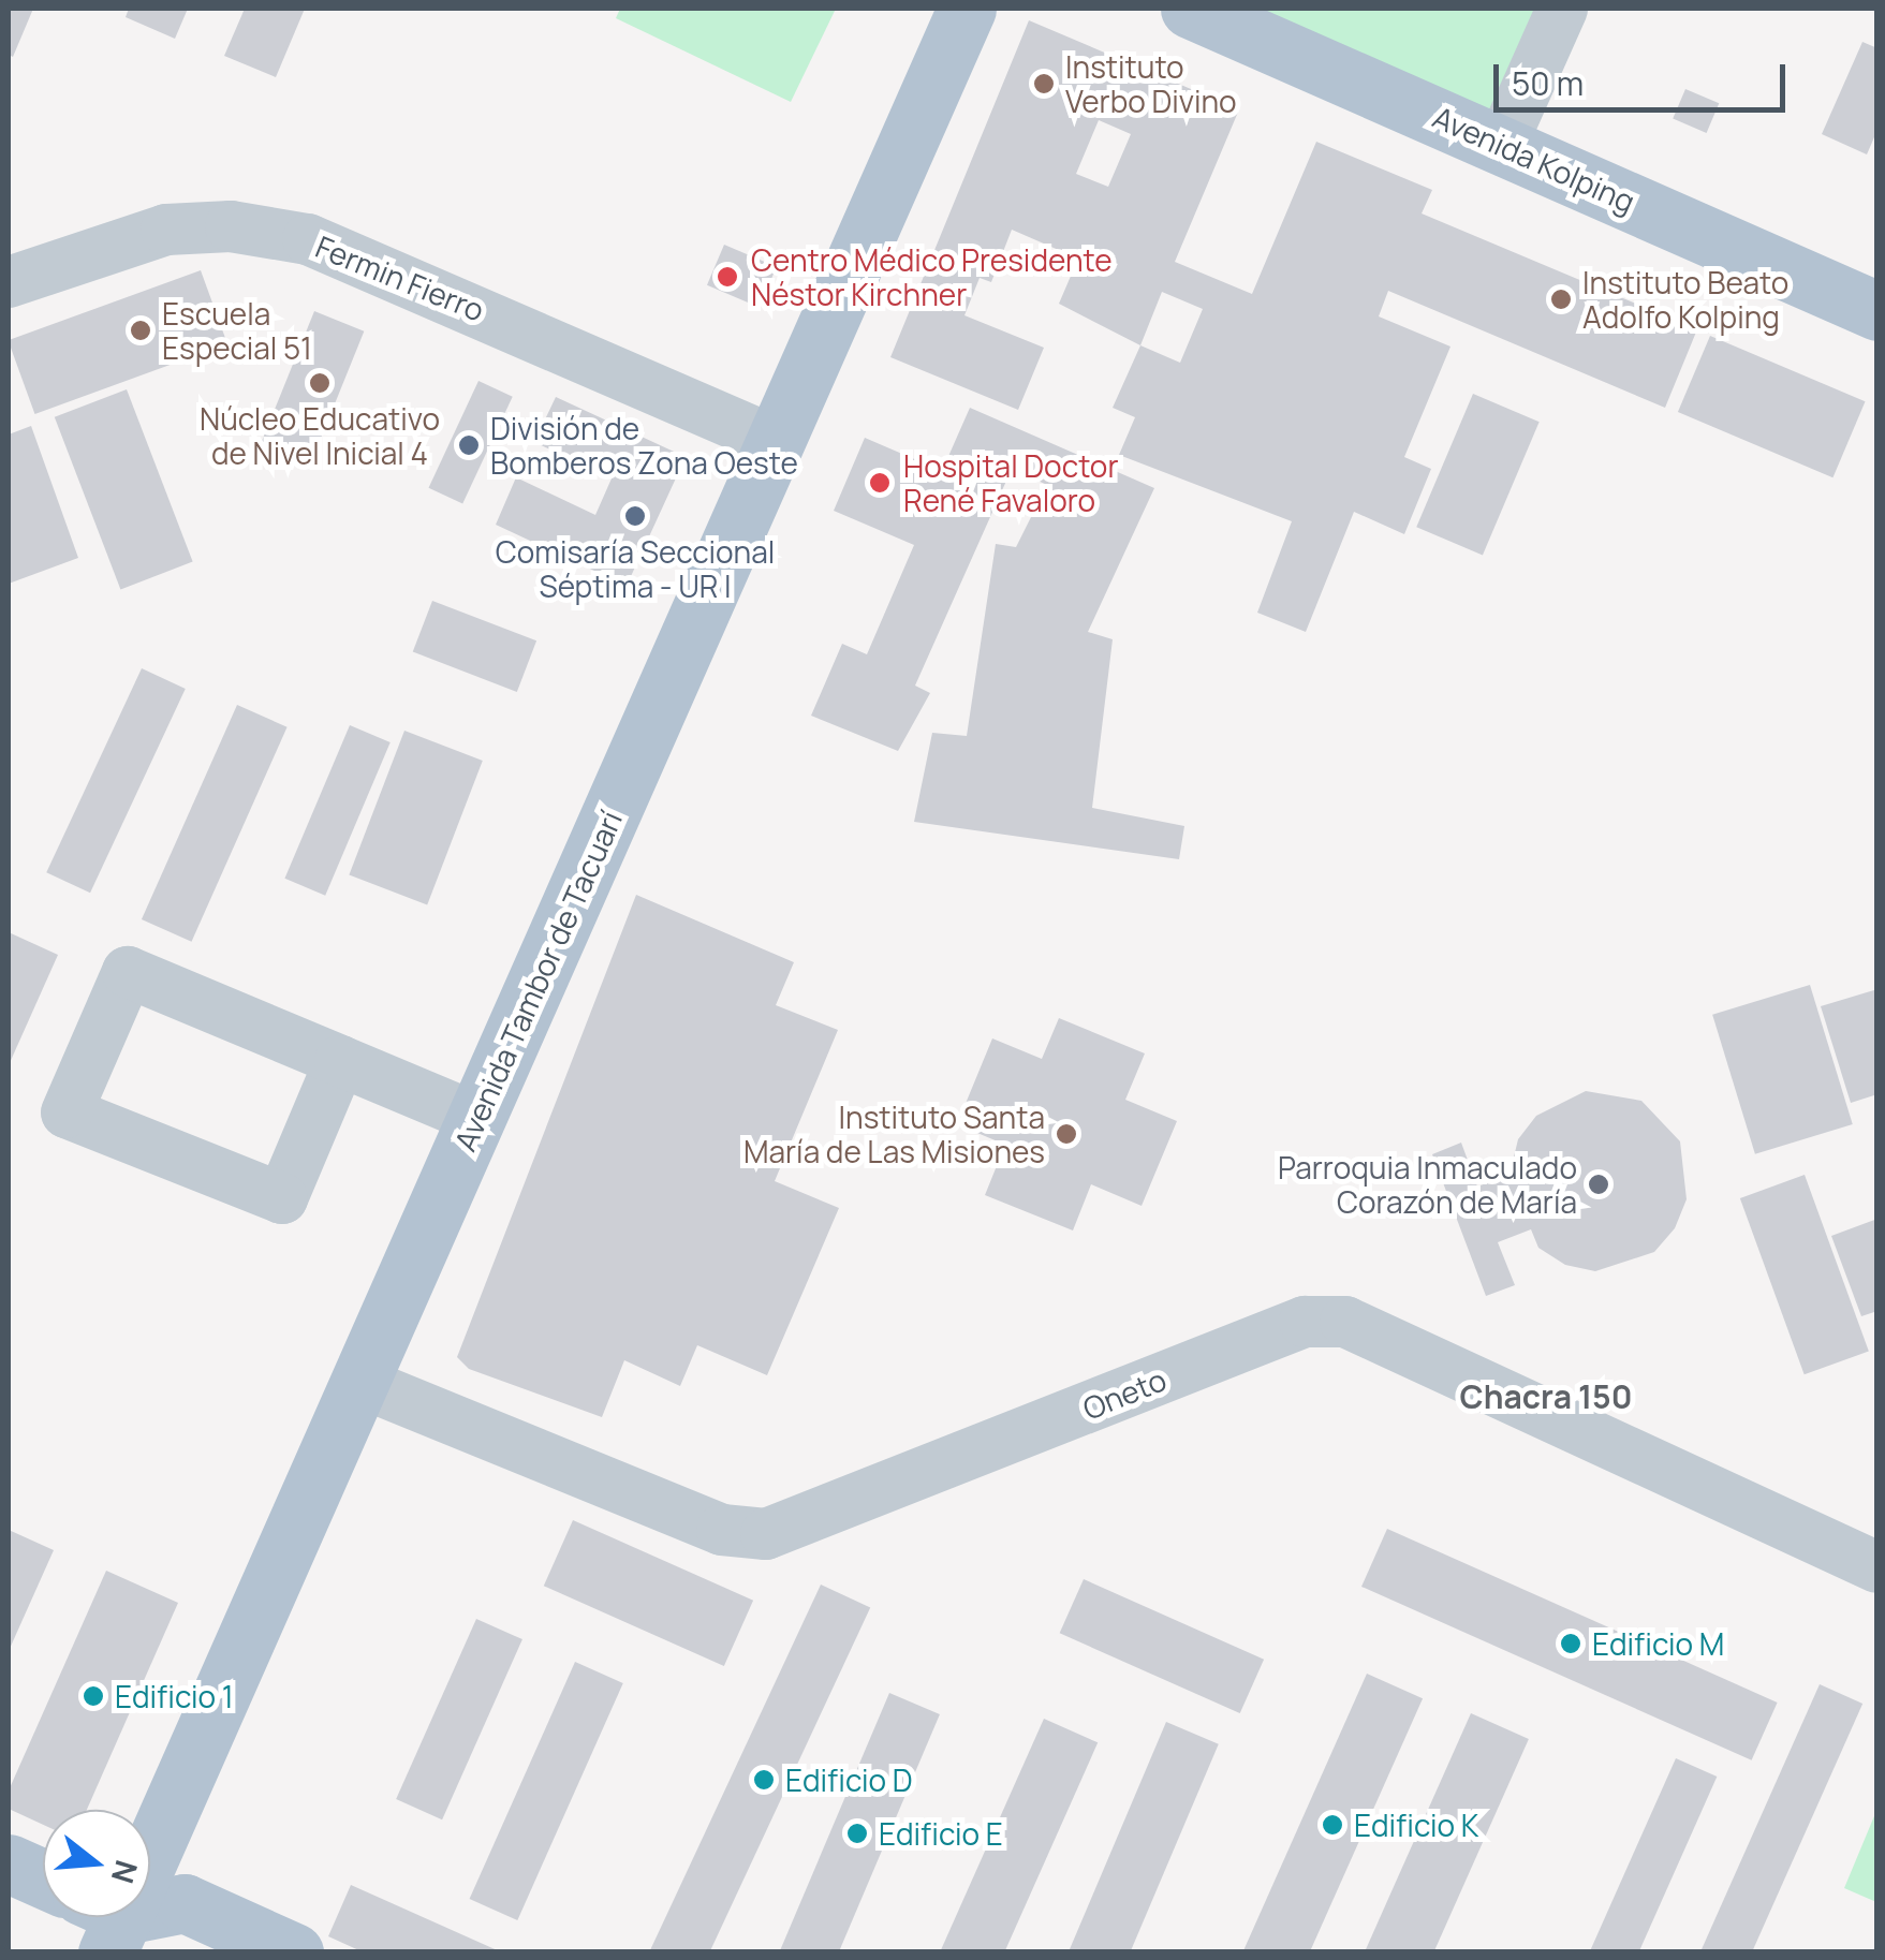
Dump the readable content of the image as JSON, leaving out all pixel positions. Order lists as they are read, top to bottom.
{
  "streets": {
    "main road": ["Avenida Kolping", "Avenida Tambor de Tacuarí"],
    "street": ["Fermin Fierro", "Oneto"]
  },
  "crossings": [
    ["Fermin Fierro", "Avenida Tambor de Tacuarí"],
    ["Avenida Tambor de Tacuarí", "Oneto"]
  ],
  "districts": ["Chacra 150"],
  "places": [
    "Instituto Verbo Divino",
    "Centro Médico Presidente Néstor Kirchner",
    "Instituto Beato Adolfo Kolping",
    "Escuela Especial 51",
    "Núcleo Educativo de Nivel Inicial 4",
    "División de Bomberos Zona Oeste",
    "Hospital Doctor René Favaloro",
    "Comisaría Seccional Séptima - UR I",
    "Instituto Santa María de Las Misiones",
    "Parroquia Inmaculado Corazón de María",
    "Edificio M",
    "Edificio 1",
    "Edificio D",
    "Edificio K",
    "Edificio E"
  ],
  "scale_bar": "50 m",
  "north": "right"
}
